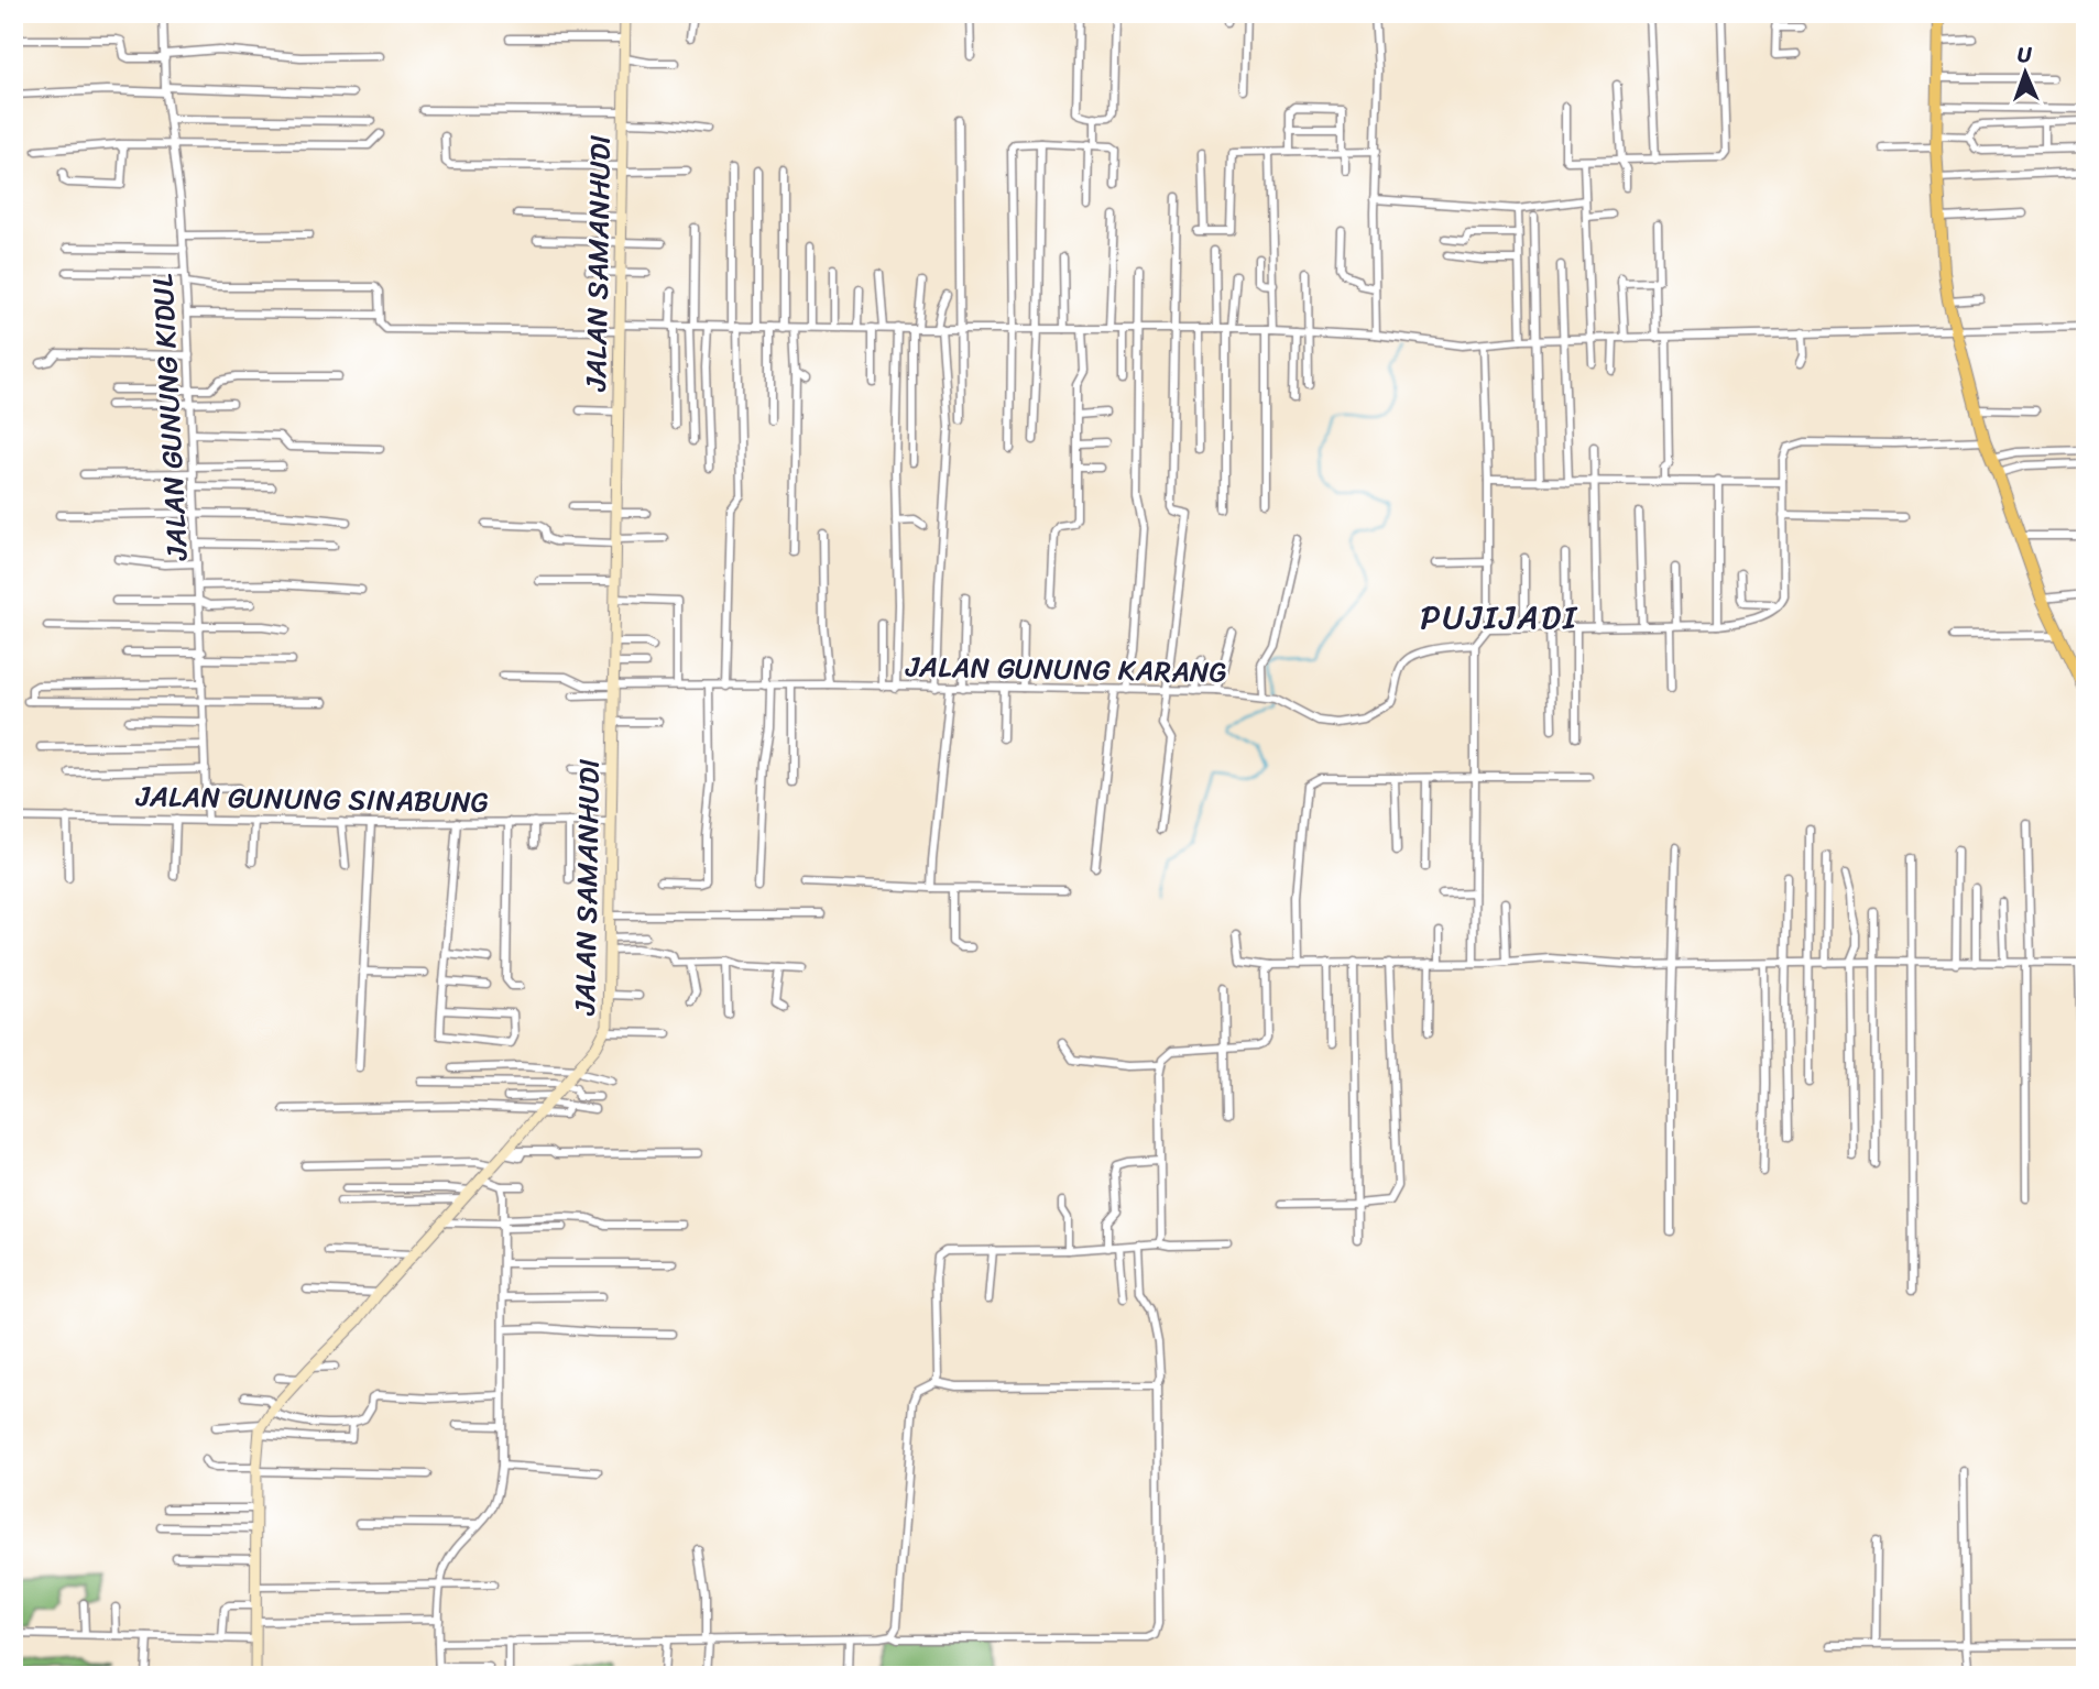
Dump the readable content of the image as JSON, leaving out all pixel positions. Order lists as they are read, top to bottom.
{
  "streets": {
    "street": [
      "JALAN SAMANHUDI",
      "JALAN GUNUNG KIDUL",
      "JALAN GUNUNG KARANG",
      "JALAN GUNUNG SINABUNG"
    ]
  },
  "crossings": [
    ["JALAN SAMANHUDI", "JALAN GUNUNG KARANG"],
    ["JALAN SAMANHUDI", "JALAN GUNUNG SINABUNG"],
    ["JALAN GUNUNG KIDUL", "JALAN GUNUNG SINABUNG"]
  ],
  "districts": ["PUJIJADI"],
  "north": "top"
}
